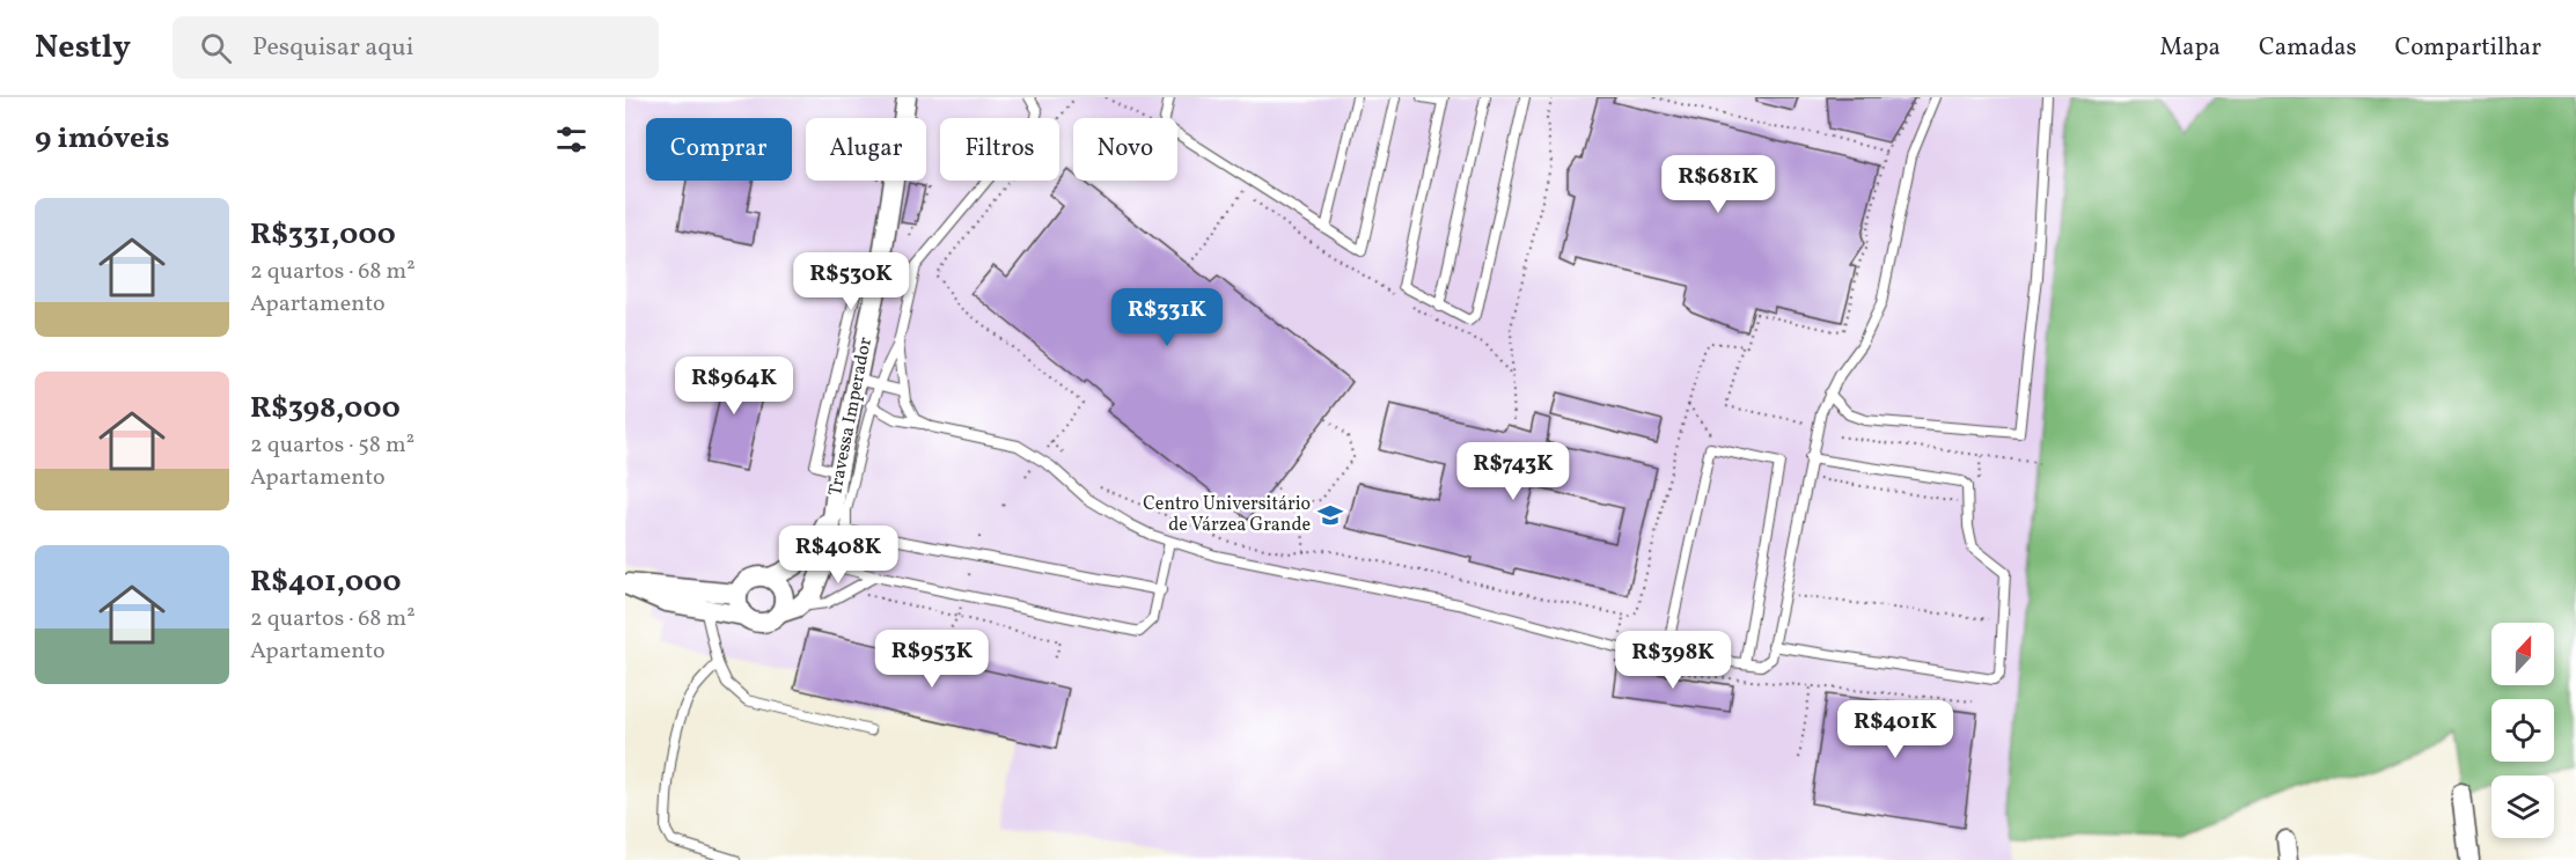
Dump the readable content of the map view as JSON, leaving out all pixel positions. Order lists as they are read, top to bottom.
{
  "streets": {
    "street": ["Travessa Imperador"]
  },
  "places": {
    "school or university": ["Centro Universitário de Várzea Grande"]
  },
  "north": "top",
  "page": {
    "header": "Nestly",
    "search": "Pesquisar aqui",
    "nav": ["Mapa", "Camadas", "Compartilhar"],
    "heading": "9 imóveis",
    "chip": [
      "Comprar",
      "Alugar",
      "Filtros",
      "Novo"
    ],
    "price": [
      "R$681K",
      "R$530K",
      "R$331K",
      "R$964K",
      "R$743K",
      "R$408K",
      "R$953K",
      "R$398K",
      "R$401K"
    ],
    "list": [
      {
        "name": "R$331,000",
        "note": "2 quartos · 68 m² · Apartamento"
      },
      {
        "name": "R$398,000",
        "note": "2 quartos · 58 m² · Apartamento"
      },
      {
        "name": "R$401,000",
        "note": "2 quartos · 68 m² · Apartamento"
      }
    ]
  }
}
